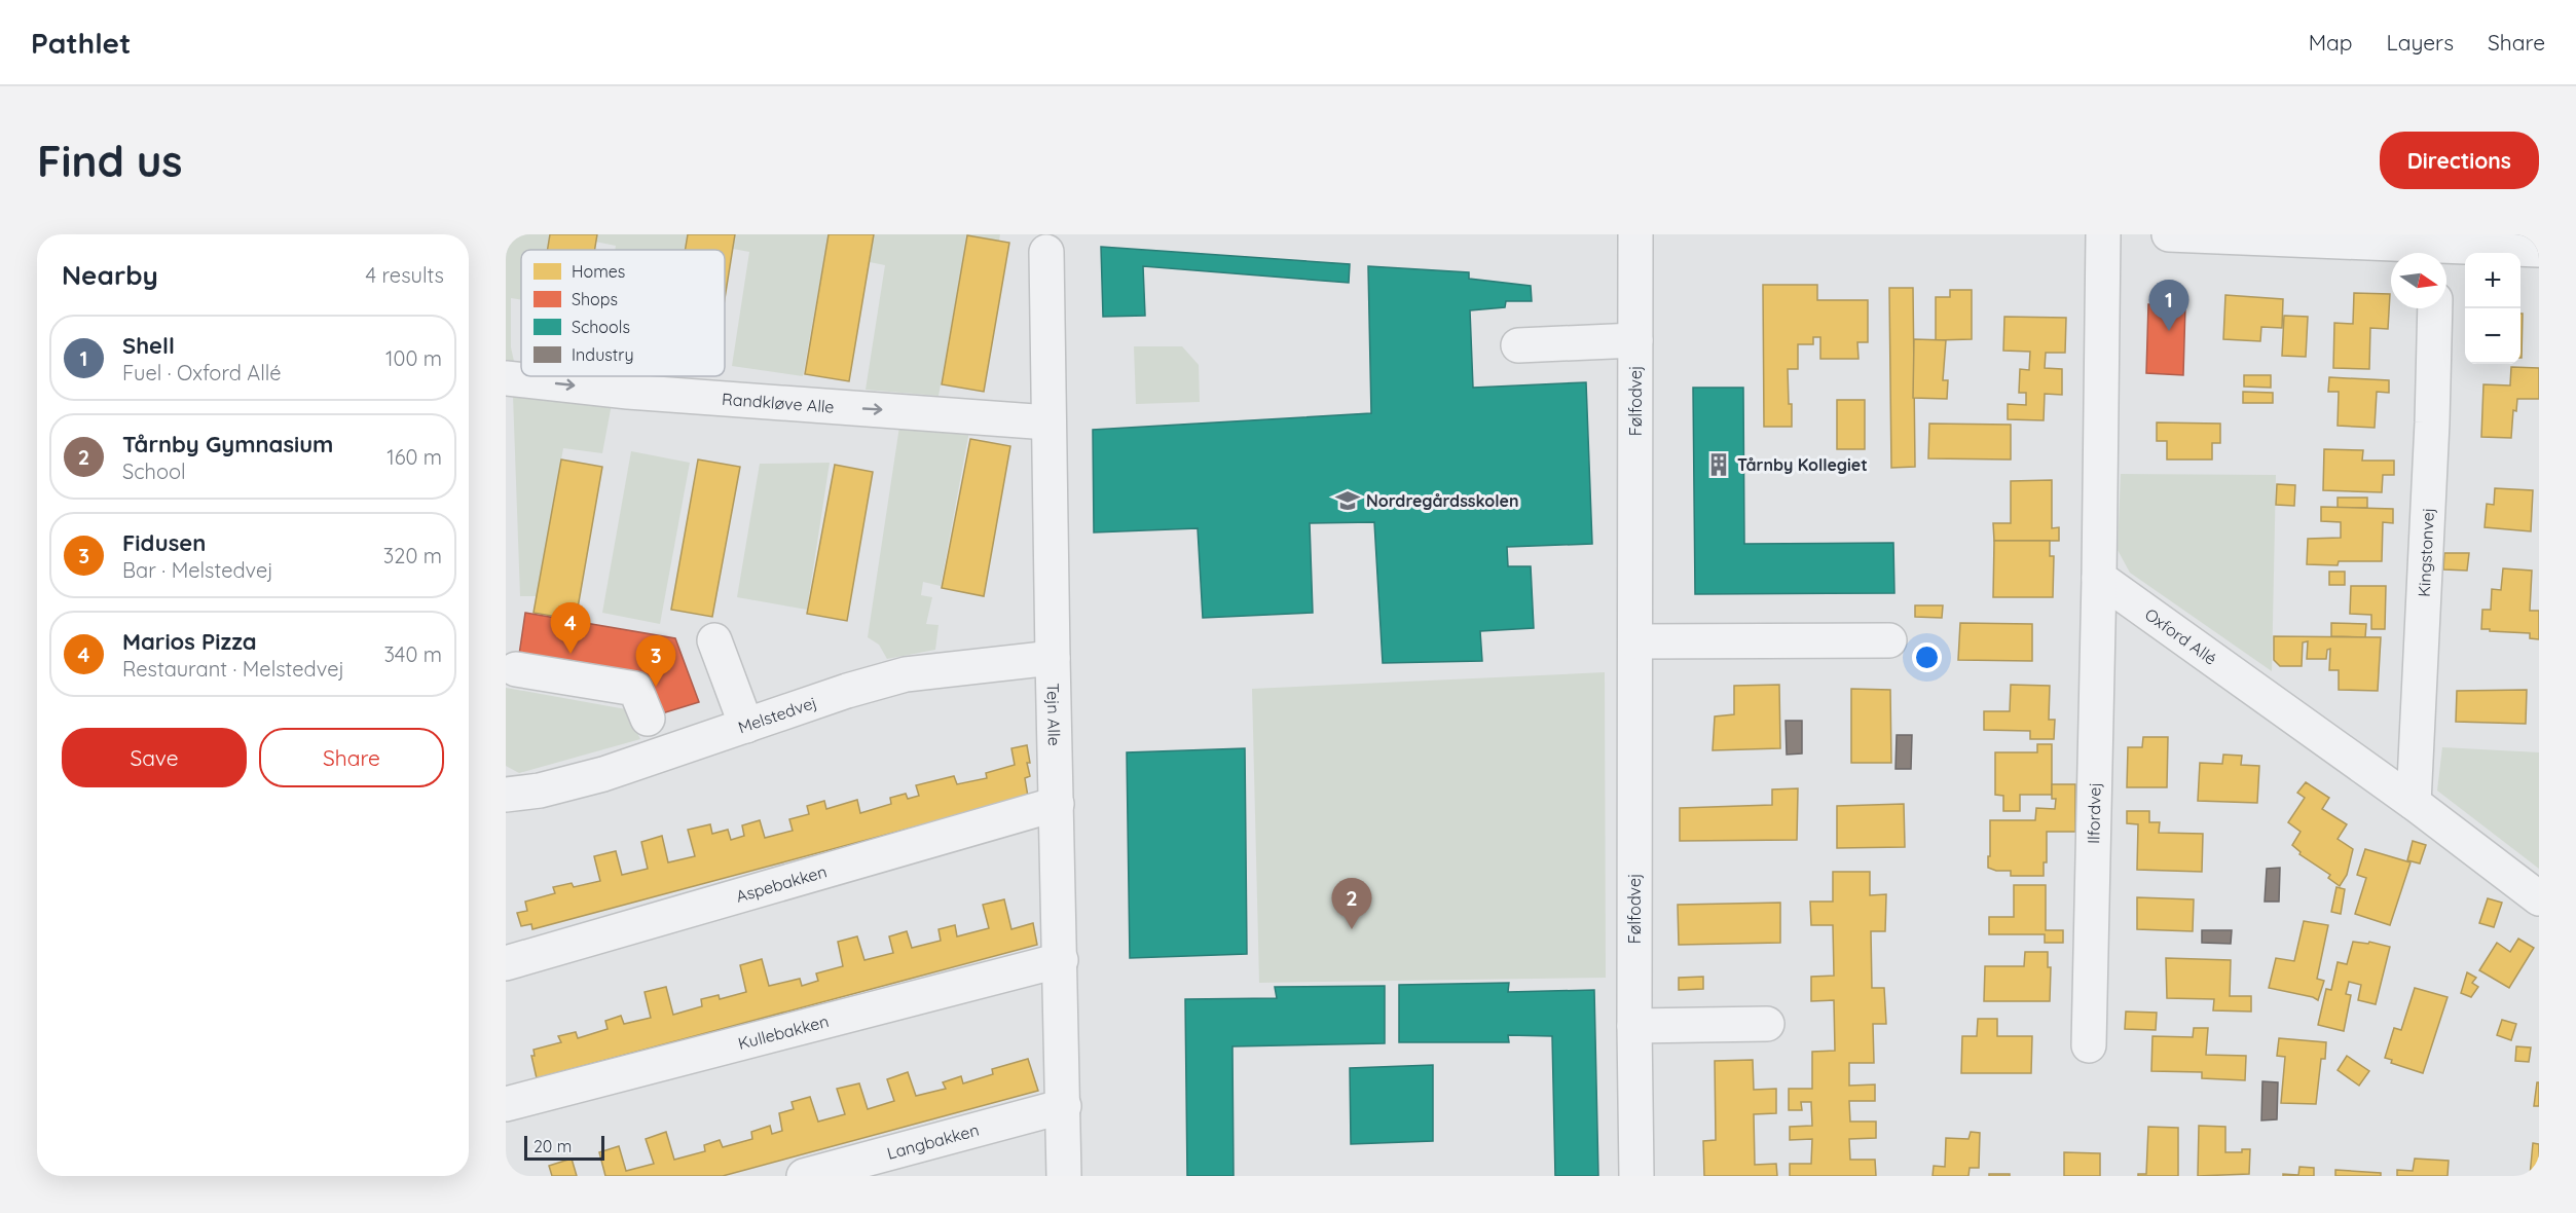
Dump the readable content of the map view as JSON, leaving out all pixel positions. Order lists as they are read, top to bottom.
{
  "streets": {
    "street": [
      "Følfodvej",
      "Randkløve Alle",
      "Kingstonvej",
      "Oxford Allé",
      "Tejn Alle",
      "Melstedvej",
      "Ilfordvej",
      "Aspebakken",
      "Kullebakken",
      "Langbakken"
    ]
  },
  "crossings": [
    ["Randkløve Alle", "Tejn Alle"],
    ["Kingstonvej", "Oxford Allé"],
    ["Oxford Allé", "Ilfordvej"],
    ["Tejn Alle", "Melstedvej"],
    ["Tejn Alle", "Aspebakken"],
    ["Tejn Alle", "Kullebakken"],
    ["Tejn Alle", "Langbakken"]
  ],
  "one_way": ["Randkløve Alle"],
  "places": {
    "building": ["Tårnby Kollegiet"],
    "school or university": ["Nordregårdsskolen"]
  },
  "legend": [
    "Homes",
    "Shops",
    "Schools",
    "Industry"
  ],
  "scale_bar": "20 m",
  "north": "right",
  "page": {
    "header": "Pathlet",
    "nav": ["Map", "Layers", "Share"],
    "buttons": [
      "Directions",
      ["Save", "Share"]
    ],
    "title": "Find us",
    "heading": ["Nearby", "4 results"],
    "map_buttons": ["+", "−"],
    "pins": [
      "1",
      "4",
      "3",
      "2"
    ],
    "list": [
      {
        "mark": "1",
        "name": "Shell",
        "note": "Fuel · Oxford Allé",
        "value": "100 m"
      },
      {
        "mark": "2",
        "name": "Tårnby Gymnasium",
        "note": "School",
        "value": "160 m"
      },
      {
        "mark": "3",
        "name": "Fidusen",
        "note": "Bar · Melstedvej",
        "value": "320 m"
      },
      {
        "mark": "4",
        "name": "Marios Pizza",
        "note": "Restaurant · Melstedvej",
        "value": "340 m"
      }
    ],
    "scale": "20 m"
  }
}
